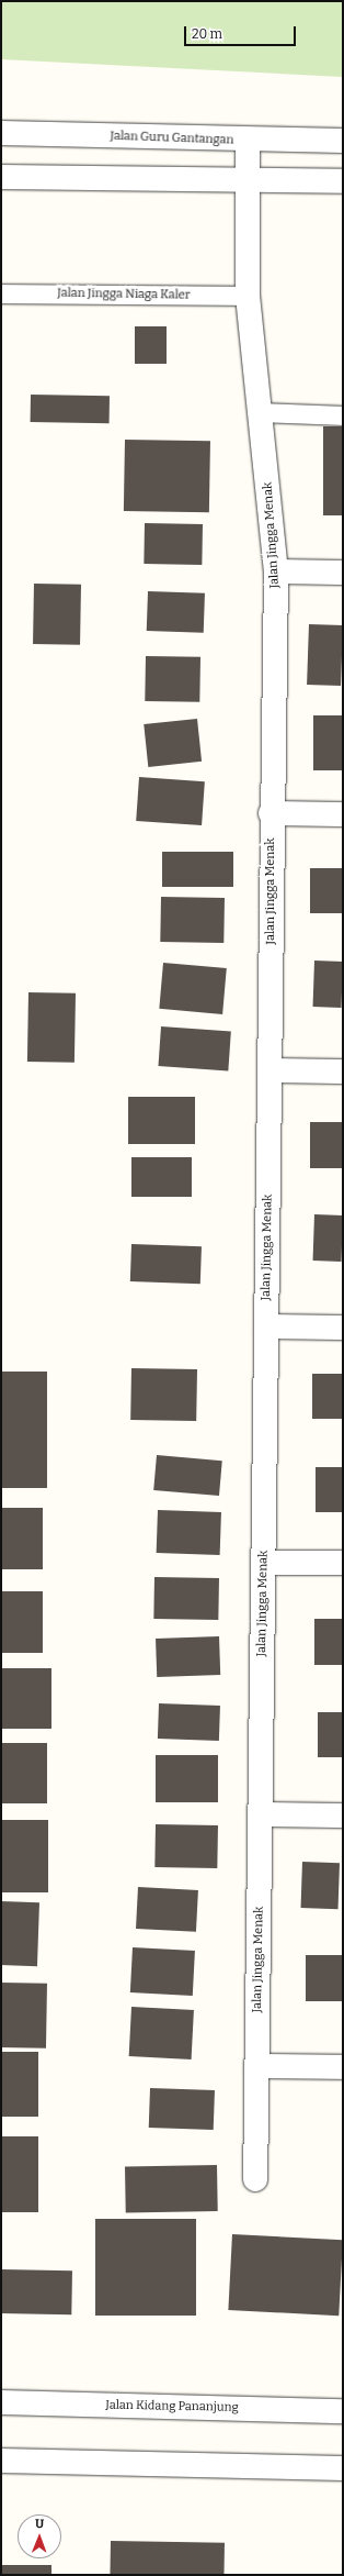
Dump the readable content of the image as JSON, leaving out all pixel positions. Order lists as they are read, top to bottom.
{
  "streets": {
    "street": ["Jalan Guru Gantangan", "Jalan Jingga Menak", "Jalan Kidang Pananjung"],
    "lane": ["Jalan Jingga Niaga Kaler"]
  },
  "crossings": [
    ["Jalan Guru Gantangan", "Jalan Jingga Menak"],
    ["Jalan Jingga Niaga Kaler", "Jalan Jingga Menak"]
  ],
  "scale_bar": "20 m",
  "north": "top"
}
